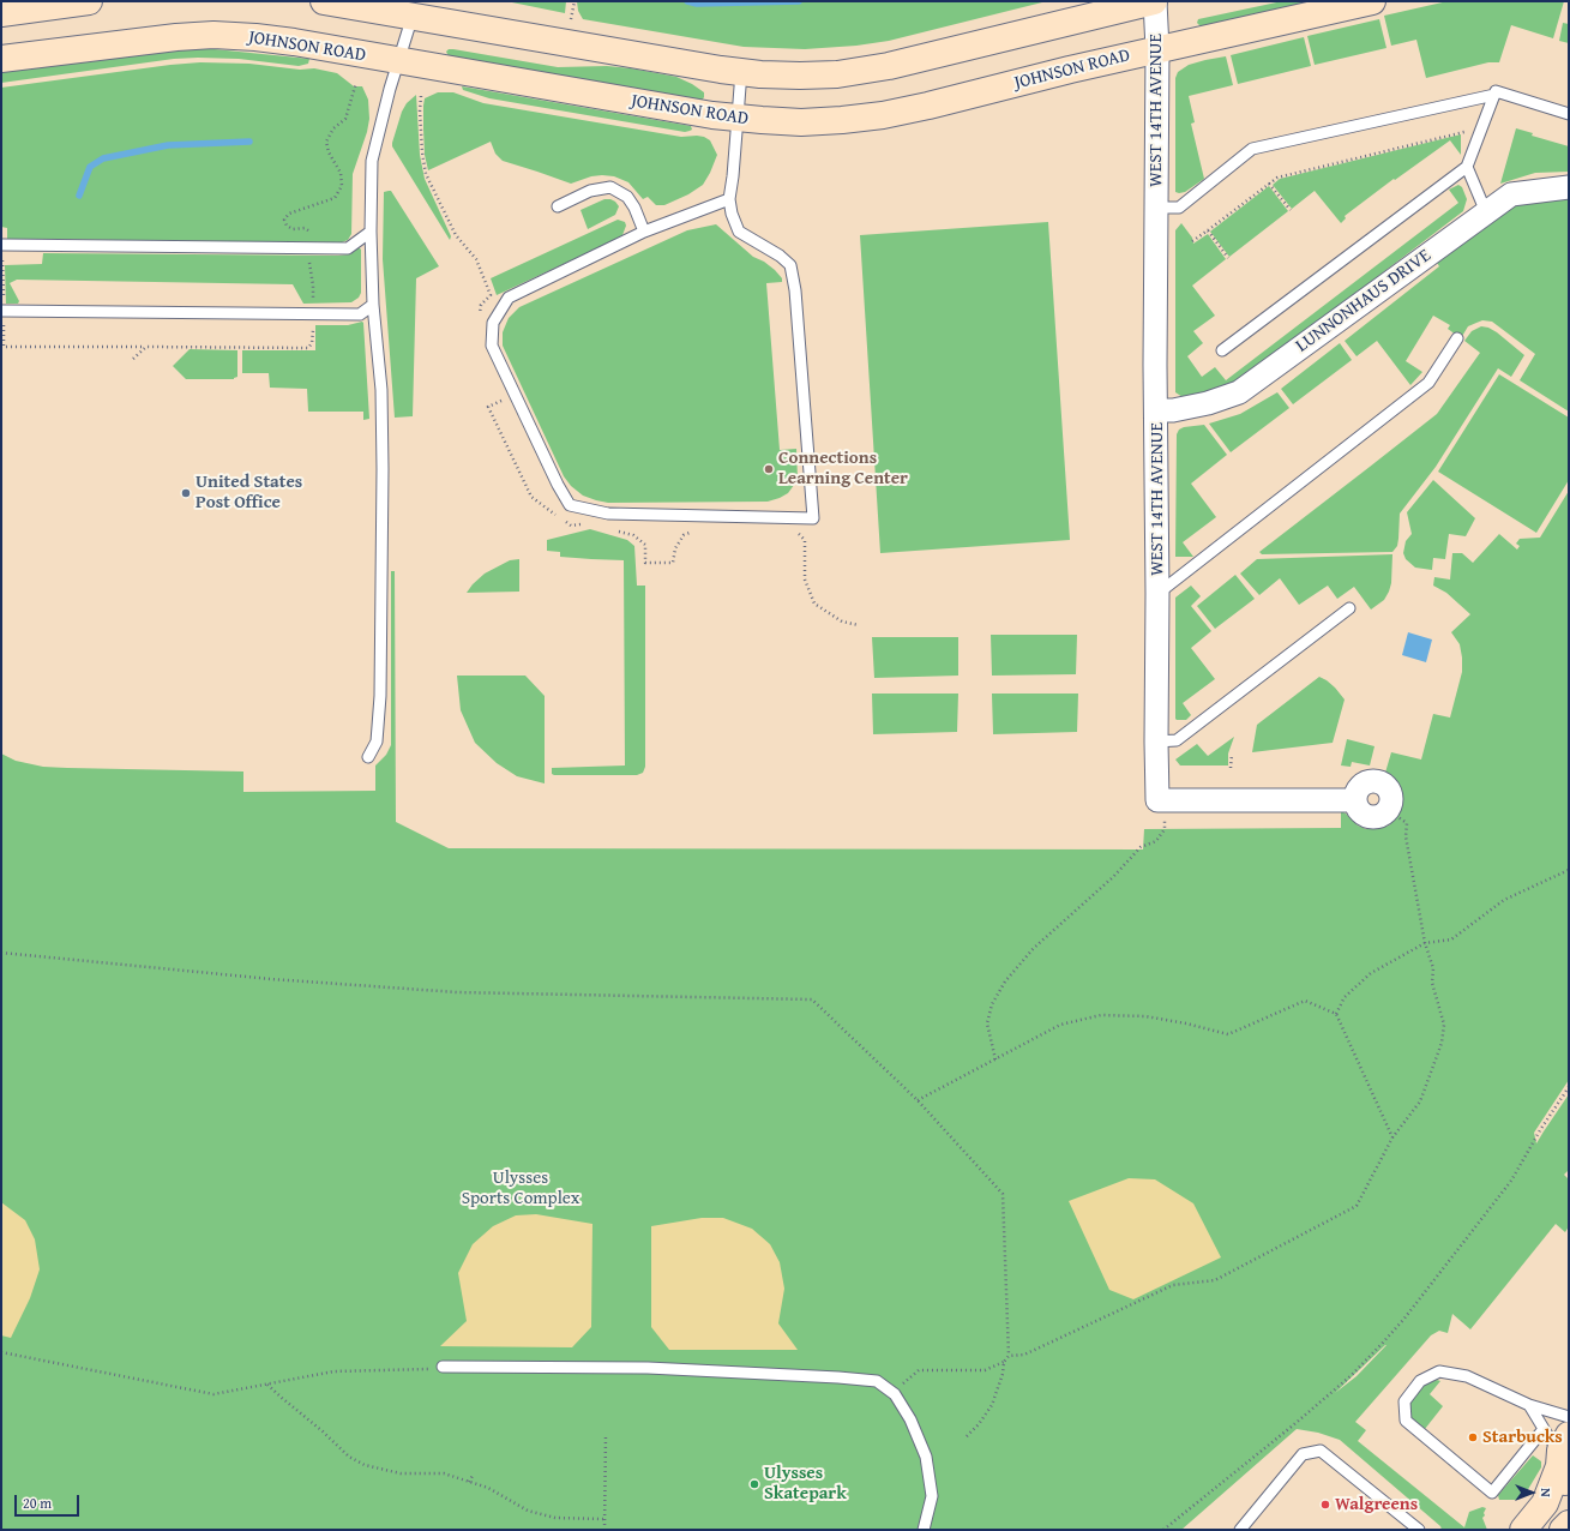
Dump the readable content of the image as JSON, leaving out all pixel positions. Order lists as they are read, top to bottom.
{
  "streets": {
    "main road": ["JOHNSON ROAD"],
    "street": ["WEST 14TH AVENUE", "LUNNONHAUS DRIVE"]
  },
  "crossings": [
    ["JOHNSON ROAD", "WEST 14TH AVENUE"],
    ["WEST 14TH AVENUE", "LUNNONHAUS DRIVE"]
  ],
  "parks": ["Ulysses Sports Complex"],
  "places": [
    "Connections Learning Center",
    "United States Post Office",
    "Starbucks",
    "Ulysses Skatepark",
    "Walgreens"
  ],
  "scale_bar": "20 m",
  "north": "right"
}
